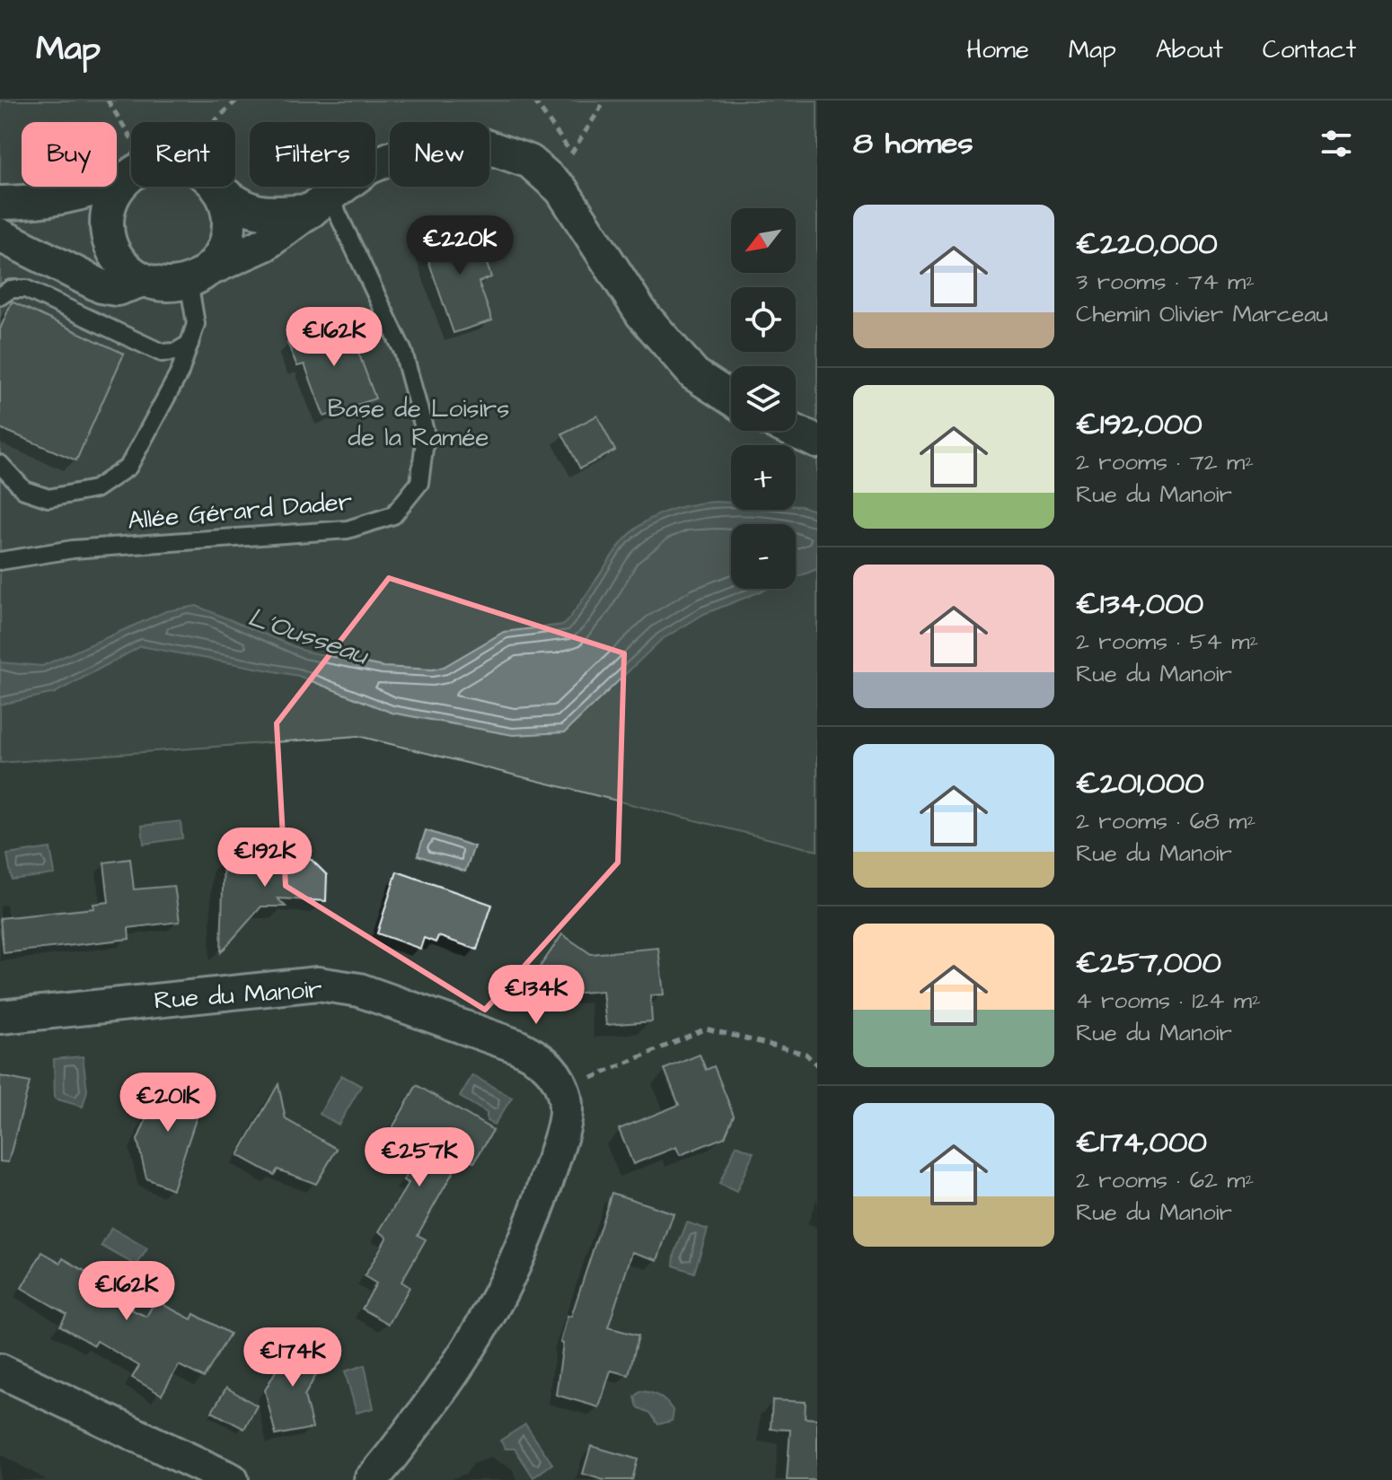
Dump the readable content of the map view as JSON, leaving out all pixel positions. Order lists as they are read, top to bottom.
{
  "streets": {
    "street": ["Rue du Manoir"],
    "lane": ["Allée Gérard Dader"]
  },
  "water": ["L'Ousseau"],
  "parks": ["Base de Loisirs de la Ramée"],
  "north": "bottom left",
  "page": {
    "header": "Map",
    "nav": [
      "Home",
      "Map",
      "About",
      "Contact"
    ],
    "heading": "8 homes",
    "chip": [
      "Buy",
      "Rent",
      "Filters",
      "New"
    ],
    "list": [
      {
        "name": "€220,000",
        "note": "3 rooms · 74 m² · Chemin Olivier Marceau"
      },
      {
        "name": "€192,000",
        "note": "2 rooms · 72 m² · Rue du Manoir"
      },
      {
        "name": "€134,000",
        "note": "2 rooms · 54 m² · Rue du Manoir"
      },
      {
        "name": "€201,000",
        "note": "2 rooms · 68 m² · Rue du Manoir"
      },
      {
        "name": "€257,000",
        "note": "4 rooms · 124 m² · Rue du Manoir"
      },
      {
        "name": "€174,000",
        "note": "2 rooms · 62 m² · Rue du Manoir"
      }
    ],
    "map_buttons": ["+", "−"],
    "price": [
      "€220K",
      "€162K",
      "€192K",
      "€134K",
      "€201K",
      "€257K",
      "€162K",
      "€174K"
    ]
  }
}
